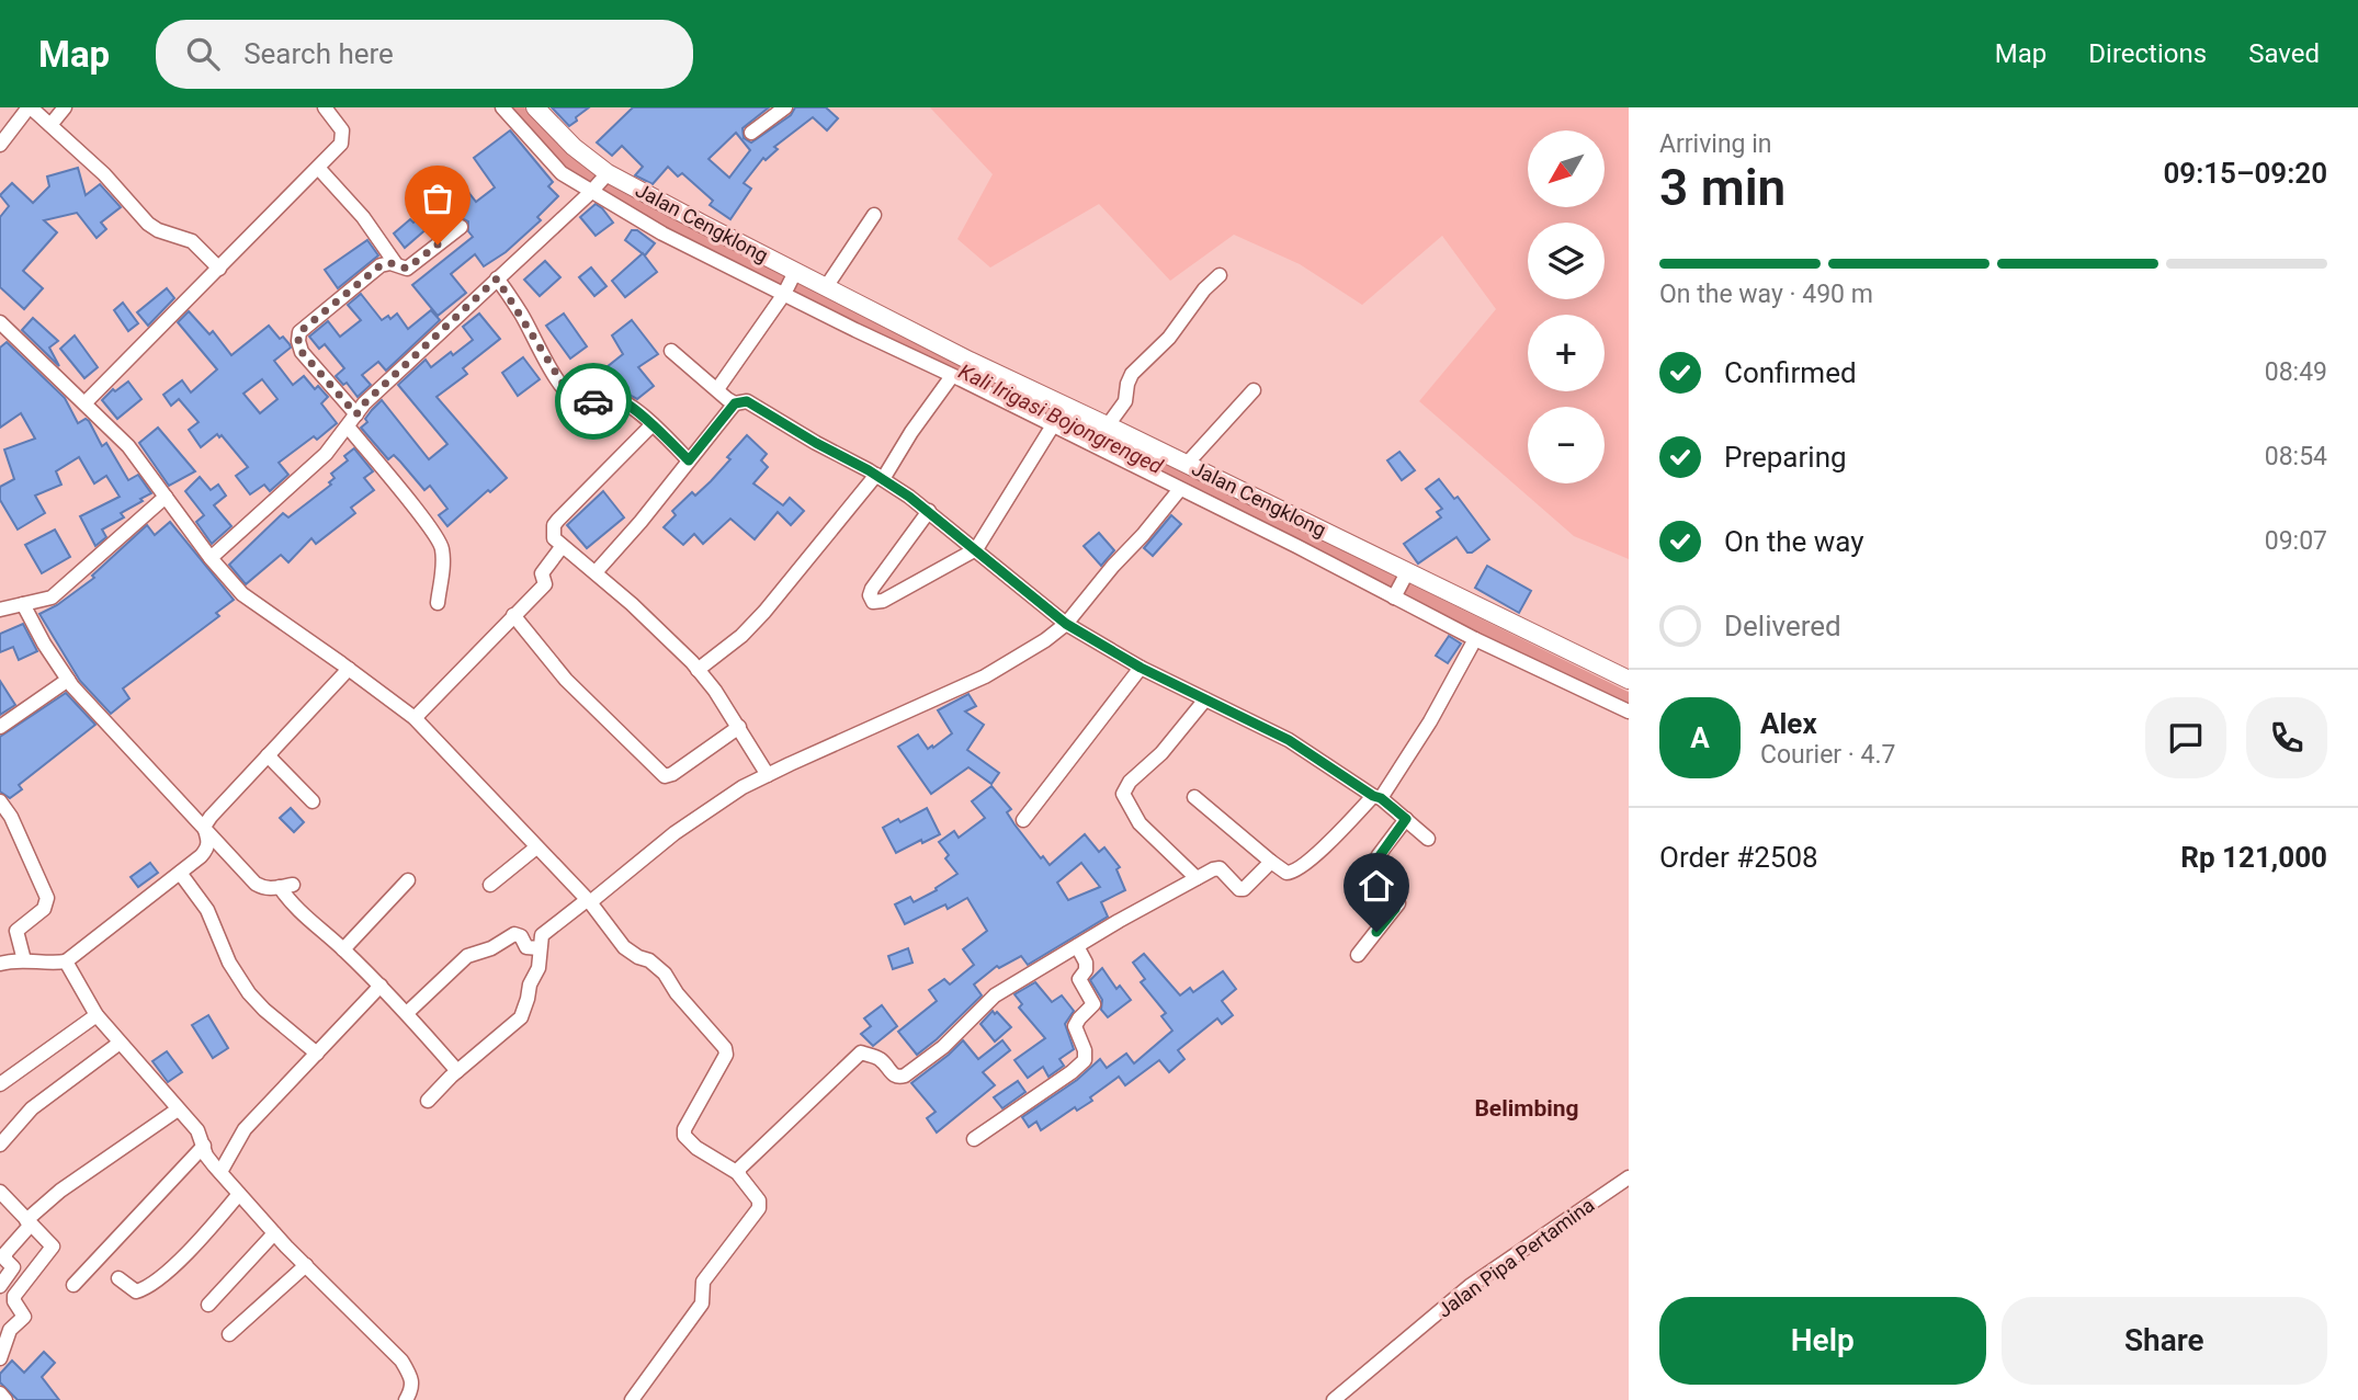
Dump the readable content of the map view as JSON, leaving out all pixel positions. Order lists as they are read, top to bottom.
{
  "streets": {
    "main road": ["Jalan Cengklong"],
    "street": ["Jalan Pipa Pertamina"]
  },
  "districts": ["Belimbing"],
  "water": ["Kali Irigasi Bojongrenged"],
  "north": "bottom left",
  "page": {
    "header": "Map",
    "search": "Search here",
    "nav": ["Map", "Directions", "Saved"],
    "heading": ["3 min", "Arriving in", "09:15–09:20"],
    "panel": [
      "Alex",
      "Courier · 4.7",
      "Order #2508",
      "Rp 121,000"
    ],
    "map_buttons": ["+", "−"],
    "bar": "On the way · 490 m",
    "list": [
      ["Confirmed", "08:49"],
      ["Preparing", "08:54"],
      ["On the way", "09:07"],
      "Delivered"
    ],
    "round": "A",
    "buttons": ["Help", "Share"]
  }
}
